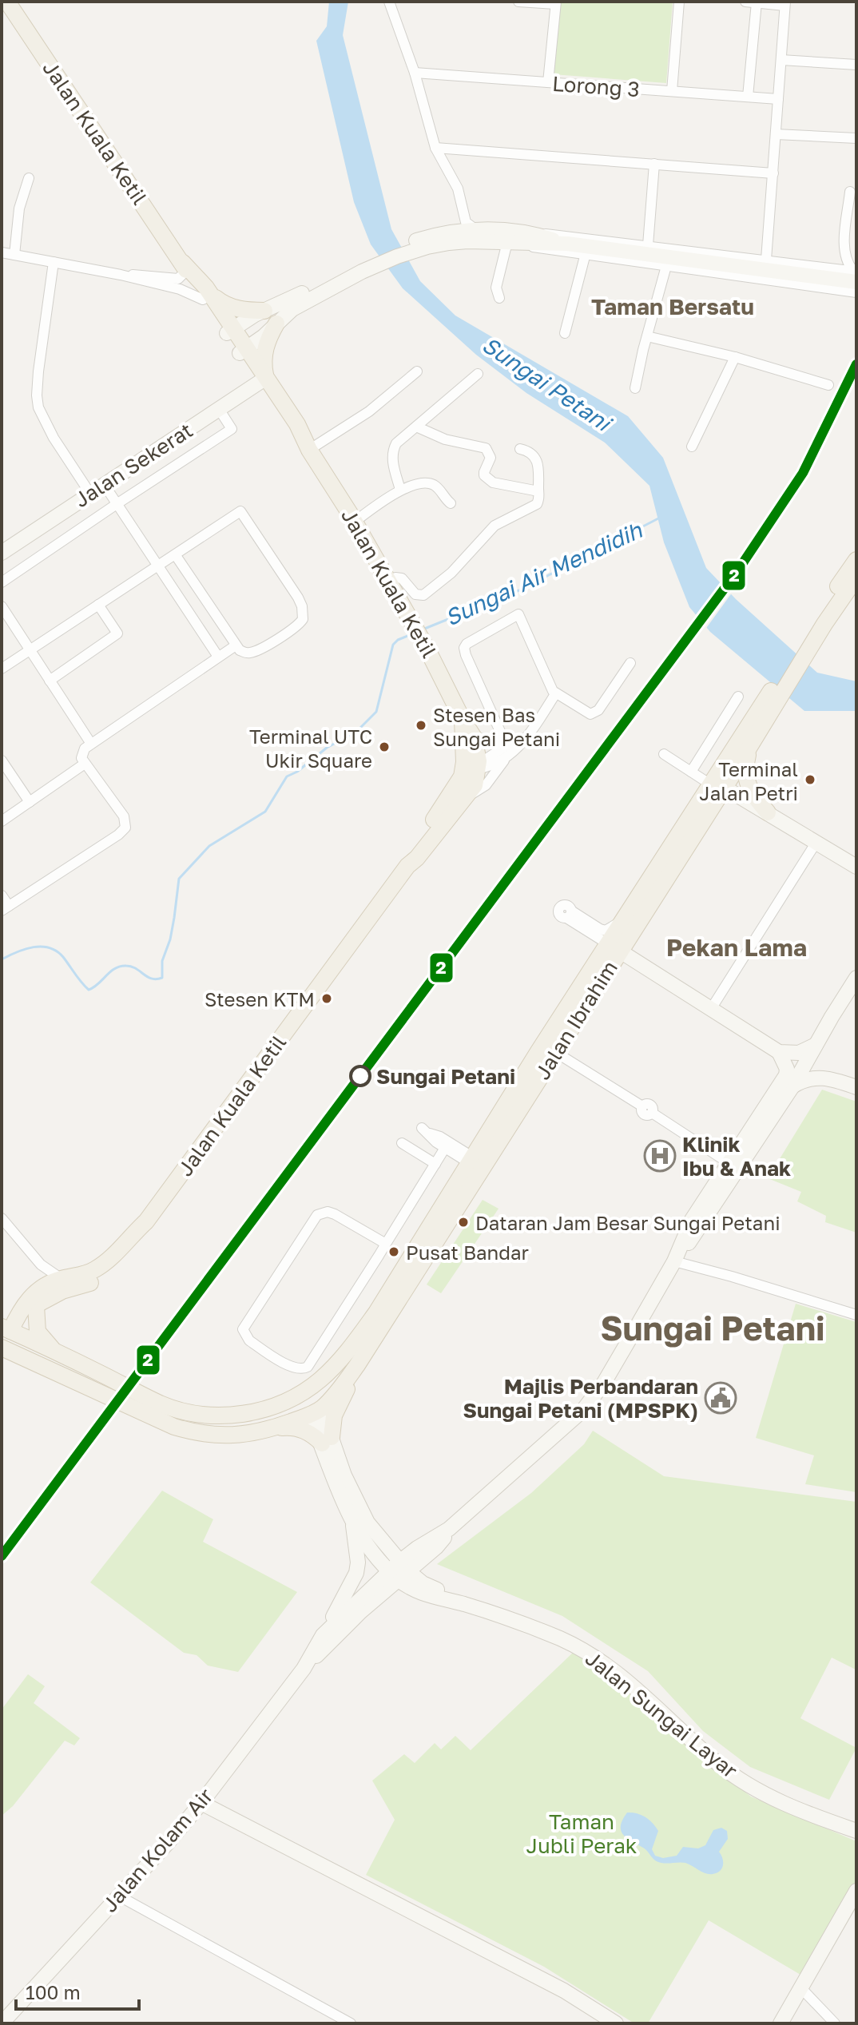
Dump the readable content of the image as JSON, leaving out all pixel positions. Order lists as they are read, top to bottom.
{
  "streets": {
    "main road": [
      "Jalan Kuala Ketil",
      "Jalan Sekerat",
      "Jalan Ibrahim",
      "Jalan Sungai Layar",
      "Jalan Kolam Air"
    ],
    "street": ["Lorong 3"]
  },
  "crossings": [
    ["Jalan Kuala Ketil", "Jalan Sekerat"],
    ["Jalan Ibrahim", "Jalan Sungai Layar"],
    ["Jalan Sungai Layar", "Jalan Kolam Air"]
  ],
  "districts": ["Taman Bersatu", "Pekan Lama", "Sungai Petani"],
  "water": ["Sungai Petani", "Sungai Air Mendidih"],
  "parks": ["Taman Jubli Perak"],
  "places": {
    "other": [
      "Stesen Bas Sungai Petani",
      "Terminal UTC Ukir Square",
      "Terminal Jalan Petri",
      "Stesen KTM",
      "Sungai Petani",
      "Dataran Jam Besar Sungai Petani",
      "Pusat Bandar"
    ],
    "hospital": ["Klinik Ibu & Anak"],
    "public building": ["Majlis Perbandaran Sungai Petani (MPSPK)"]
  },
  "lines": ["transit line 2"],
  "scale_bar": "100 m"
}
